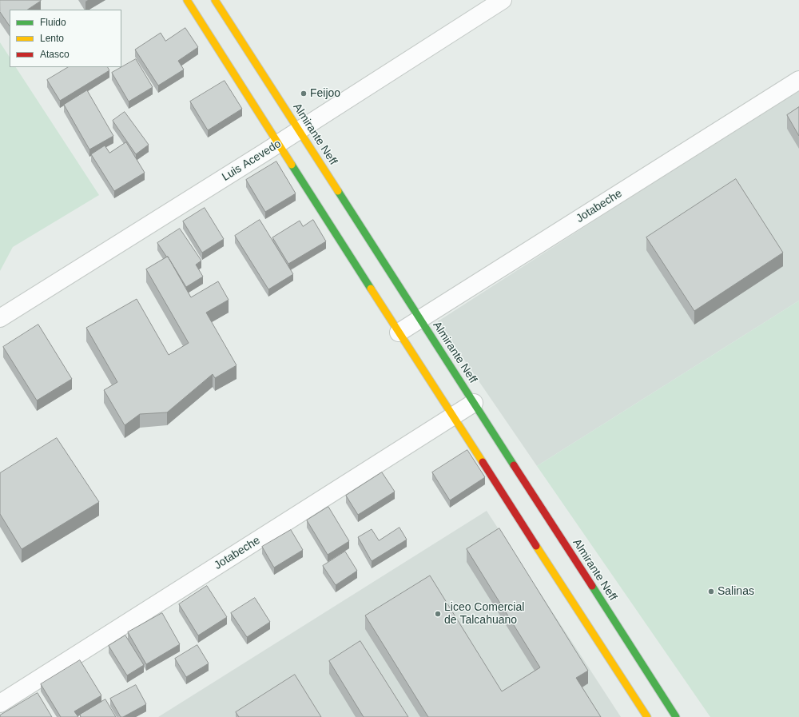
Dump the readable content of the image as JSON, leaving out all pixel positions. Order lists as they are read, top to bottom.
{
  "streets": {
    "street": ["Almirante Neff", "Luis Acevedo", "Jotabeche"]
  },
  "crossings": [
    ["Almirante Neff", "Luis Acevedo"],
    ["Almirante Neff", "Jotabeche"]
  ],
  "places": ["Feijoo", "Salinas", "Liceo Comercial de Talcahuano"],
  "legend": ["Fluido", "Lento", "Atasco"]
}
